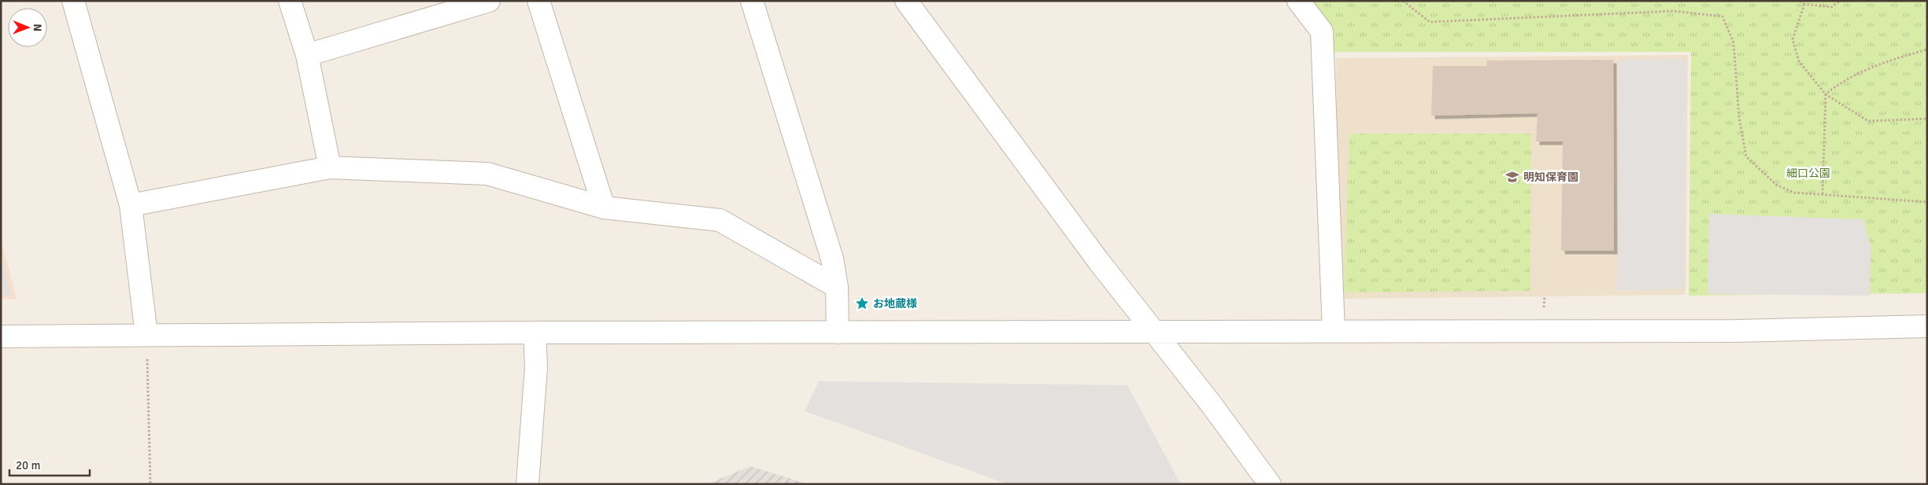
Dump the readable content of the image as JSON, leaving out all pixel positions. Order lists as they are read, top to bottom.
{
  "parks": ["細口公園"],
  "places": {
    "school or university": ["明知保育園"],
    "place": ["お地蔵様"]
  },
  "scale_bar": "20 m",
  "north": "right"
}
